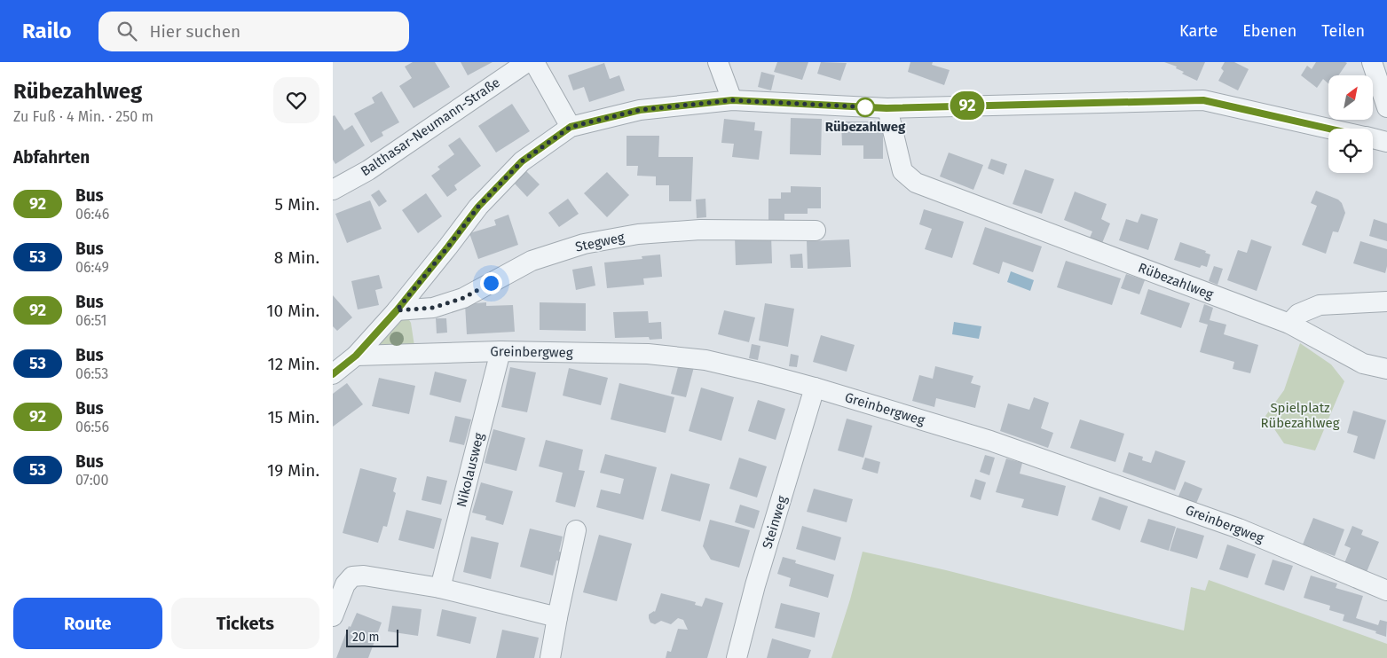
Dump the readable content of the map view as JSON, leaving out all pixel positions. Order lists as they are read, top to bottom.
{
  "streets": {
    "street": [
      "Balthasar-Neumann-Straße",
      "Stegweg",
      "Rübezahlweg",
      "Greinbergweg",
      "Nikolausweg",
      "Steinweg"
    ]
  },
  "crossings": [
    ["Greinbergweg", "Nikolausweg"],
    ["Greinbergweg", "Steinweg"]
  ],
  "parks": ["Spielplatz Rübezahlweg"],
  "places": ["Rübezahlweg"],
  "lines": ["bus line 92"],
  "scale_bar": "20 m",
  "north": "top right",
  "page": {
    "header": "Railo",
    "search": "Hier suchen",
    "nav": ["Karte", "Ebenen", "Teilen"],
    "heading": [
      ["Rübezahlweg", "Zu Fuß · 4 Min. · 250 m"],
      "Abfahrten"
    ],
    "on_map": "92",
    "list": [
      {
        "mark": "92",
        "name": "Bus",
        "note": "06:46",
        "value": "5 Min."
      },
      {
        "mark": "53",
        "name": "Bus",
        "note": "06:49",
        "value": "8 Min."
      },
      {
        "mark": "92",
        "name": "Bus",
        "note": "06:51",
        "value": "10 Min."
      },
      {
        "mark": "53",
        "name": "Bus",
        "note": "06:53",
        "value": "12 Min."
      },
      {
        "mark": "92",
        "name": "Bus",
        "note": "06:56",
        "value": "15 Min."
      },
      {
        "mark": "53",
        "name": "Bus",
        "note": "07:00",
        "value": "19 Min."
      }
    ],
    "buttons": ["Route", "Tickets"],
    "scale": "20 m"
  }
}
